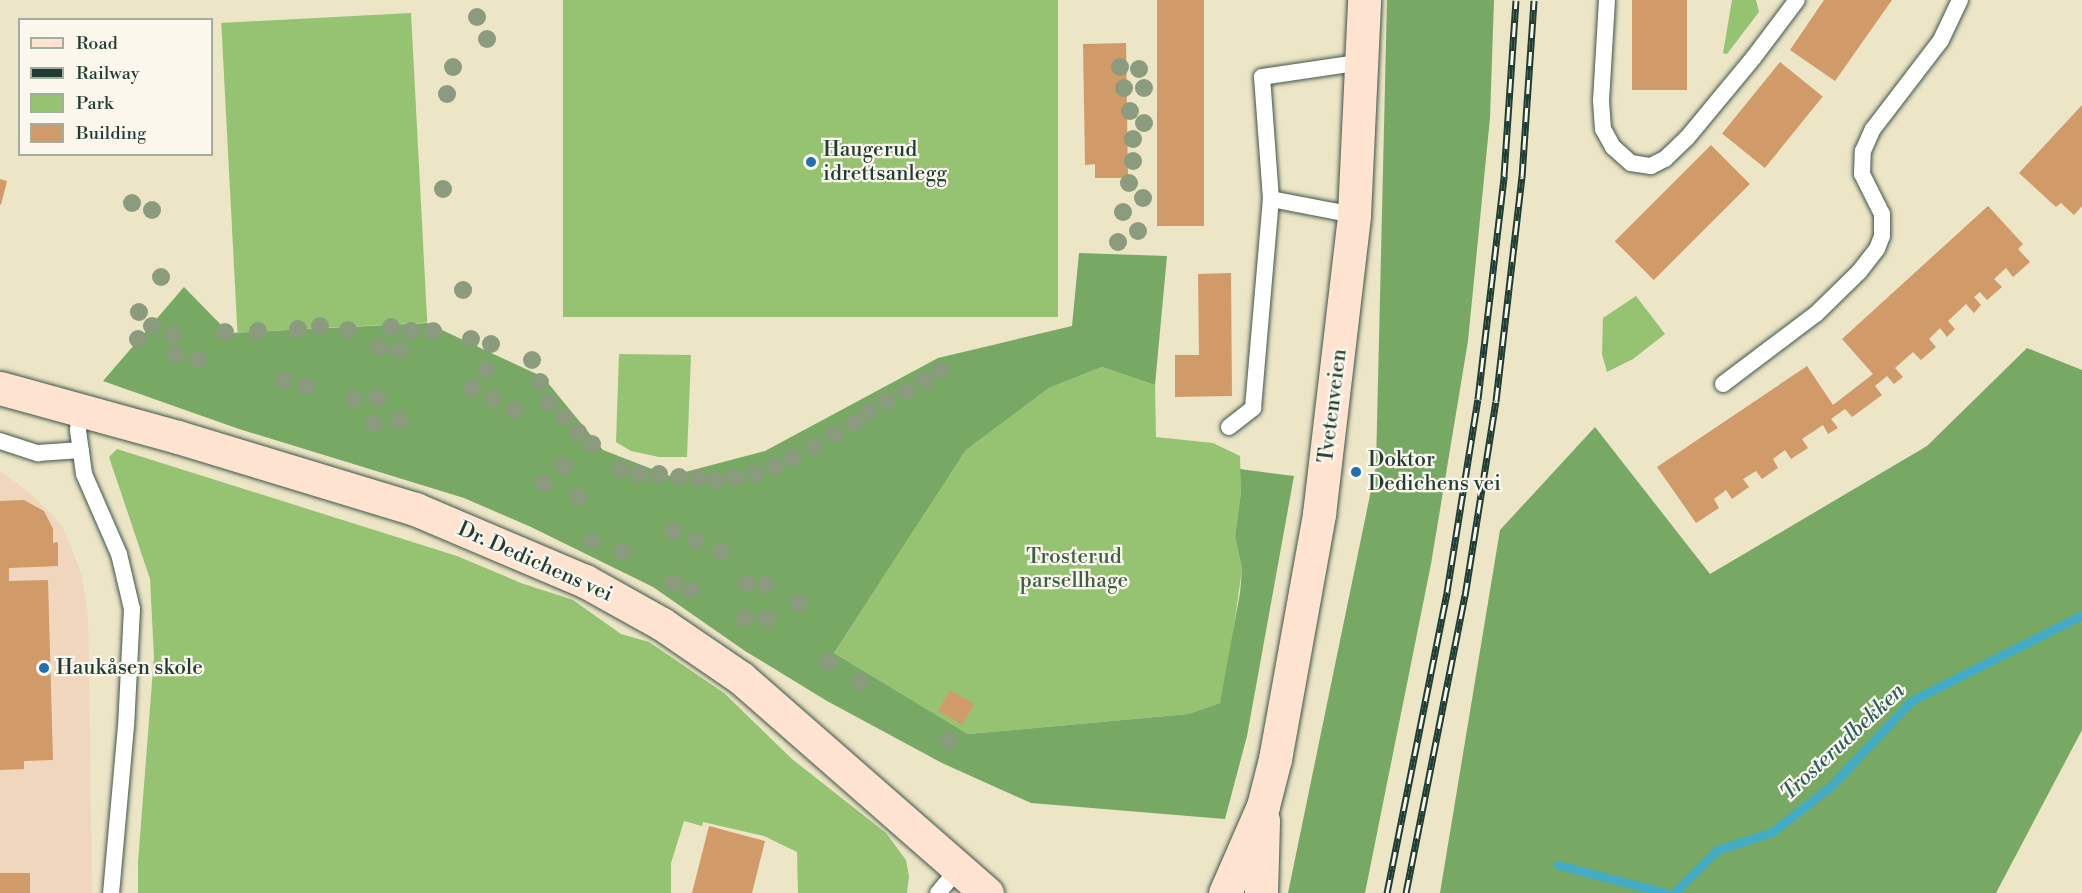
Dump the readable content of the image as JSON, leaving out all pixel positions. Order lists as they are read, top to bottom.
{
  "streets": {
    "street": ["Tvetenveien", "Dr. Dedichens vei"]
  },
  "water": ["Trosterudbekken"],
  "parks": ["Trosterud parsellhage"],
  "places": ["Haugerud idrettsanlegg", "Doktor Dedichens vei", "Haukåsen skole"],
  "legend": [
    "Road",
    "Railway",
    "Park",
    "Building"
  ]
}
